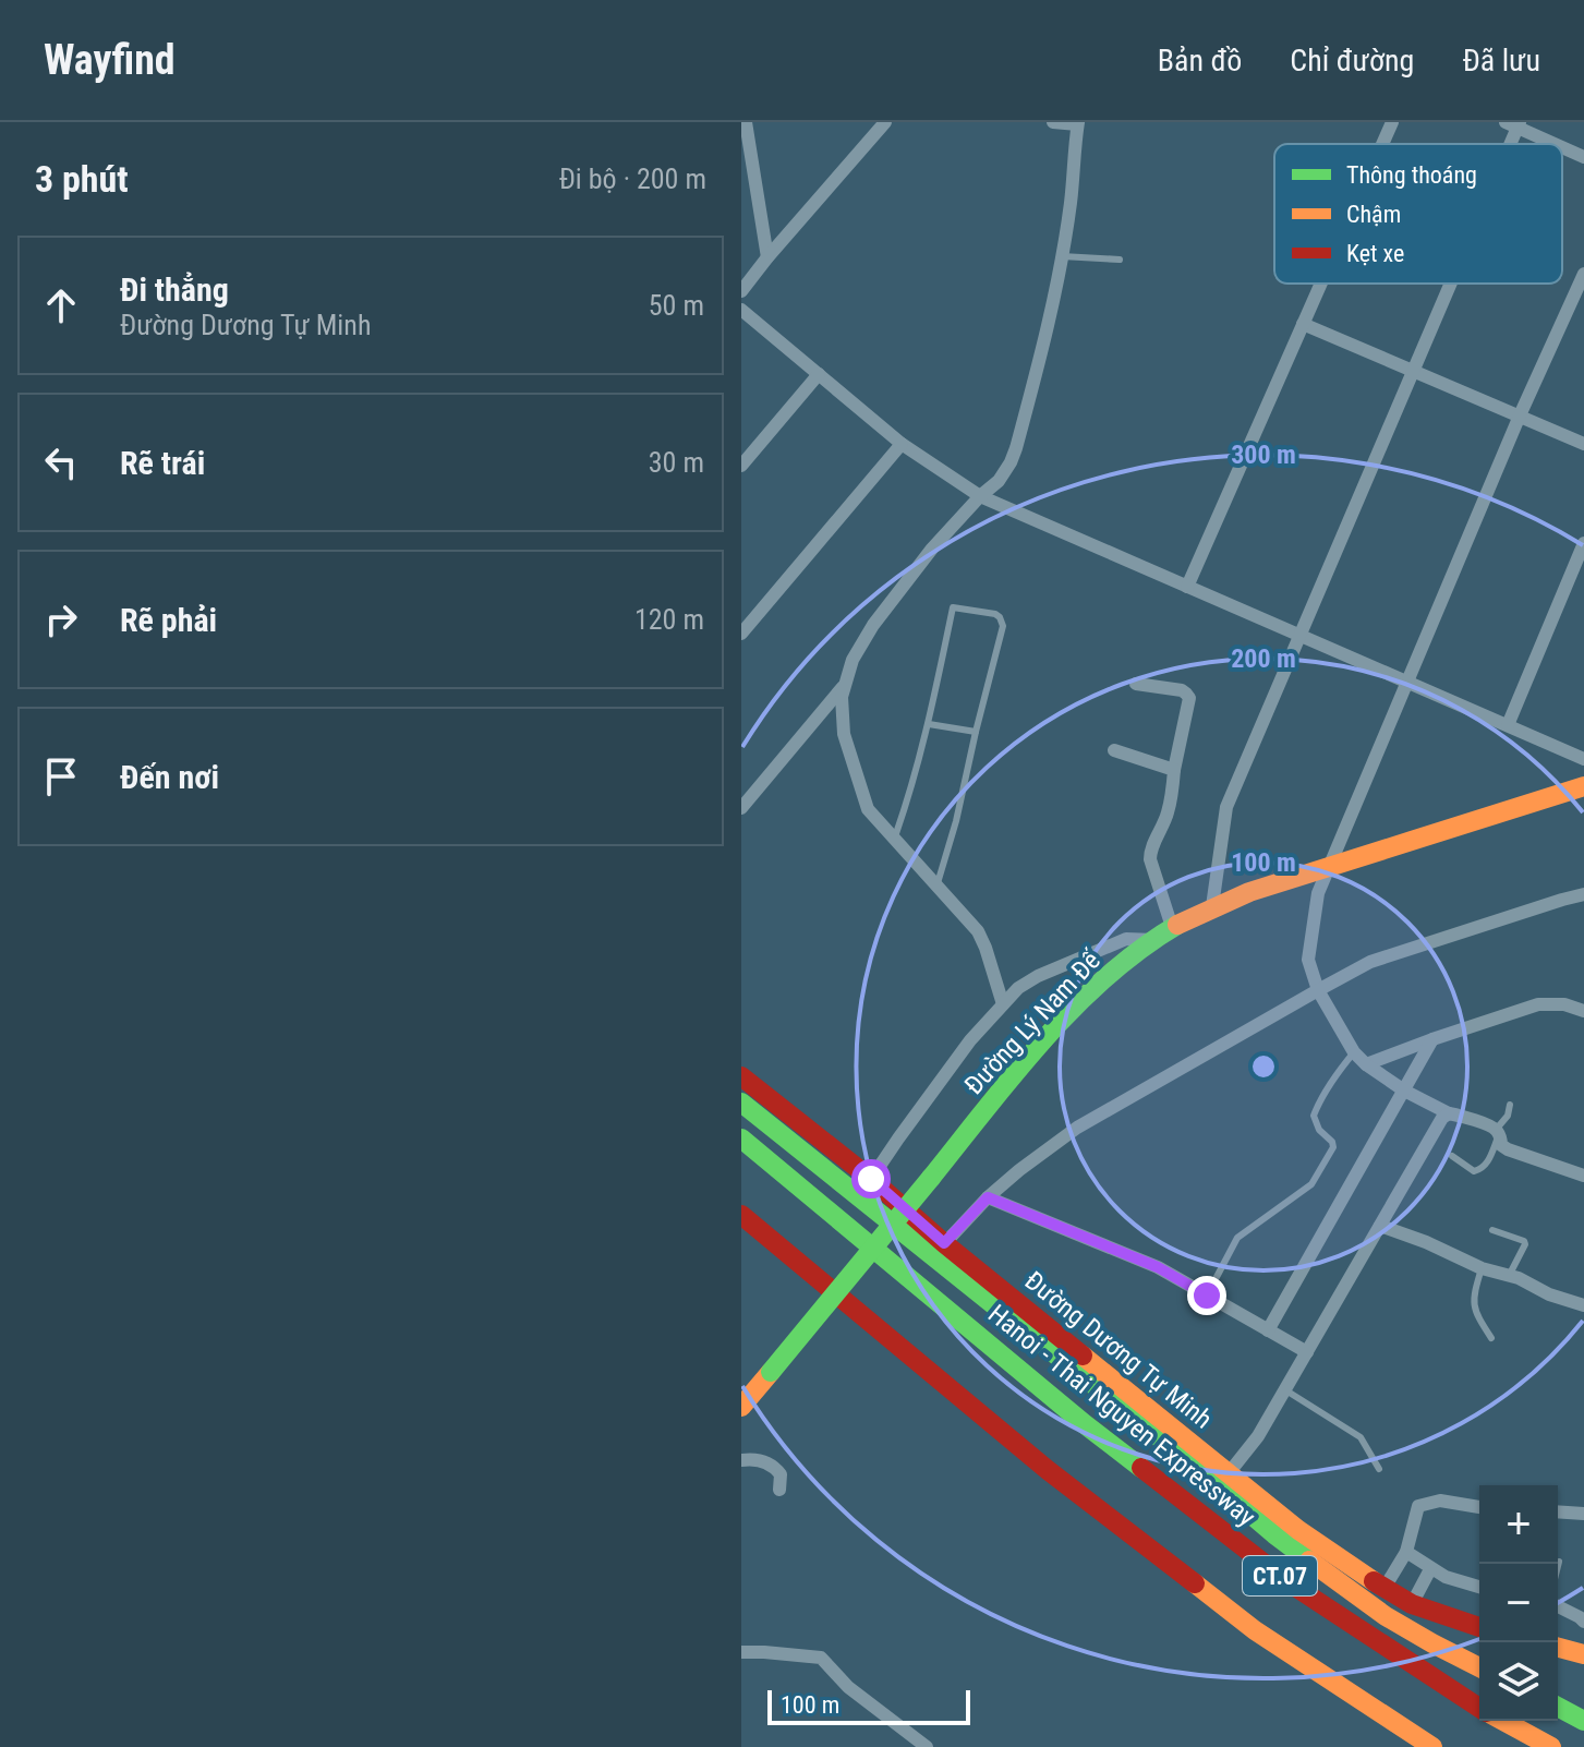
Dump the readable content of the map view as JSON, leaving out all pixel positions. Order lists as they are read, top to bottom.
{
  "streets": {
    "main road": [
      "Đường Lý Nam Đế",
      "Đường Dương Tự Minh",
      "Hanoi - Thai Nguyen Expressway",
      "CT.07"
    ]
  },
  "legend": ["Thông thoáng", "Chậm", "Kẹt xe"],
  "scale_bar": "100 m",
  "page": {
    "header": "Wayfind",
    "nav": ["Bản đồ", "Chỉ đường", "Đã lưu"],
    "heading": ["3 phút", "Đi bộ · 200 m"],
    "list": [
      ["Đi thẳng", "Đường Dương Tự Minh", "50 m"],
      ["Rẽ trái", "30 m"],
      ["Rẽ phải", "120 m"],
      "Đến nơi"
    ],
    "map_buttons": ["+", "−"],
    "scale": "100 m"
  },
  "rings": ["300 m", "200 m", "100 m"]
}
